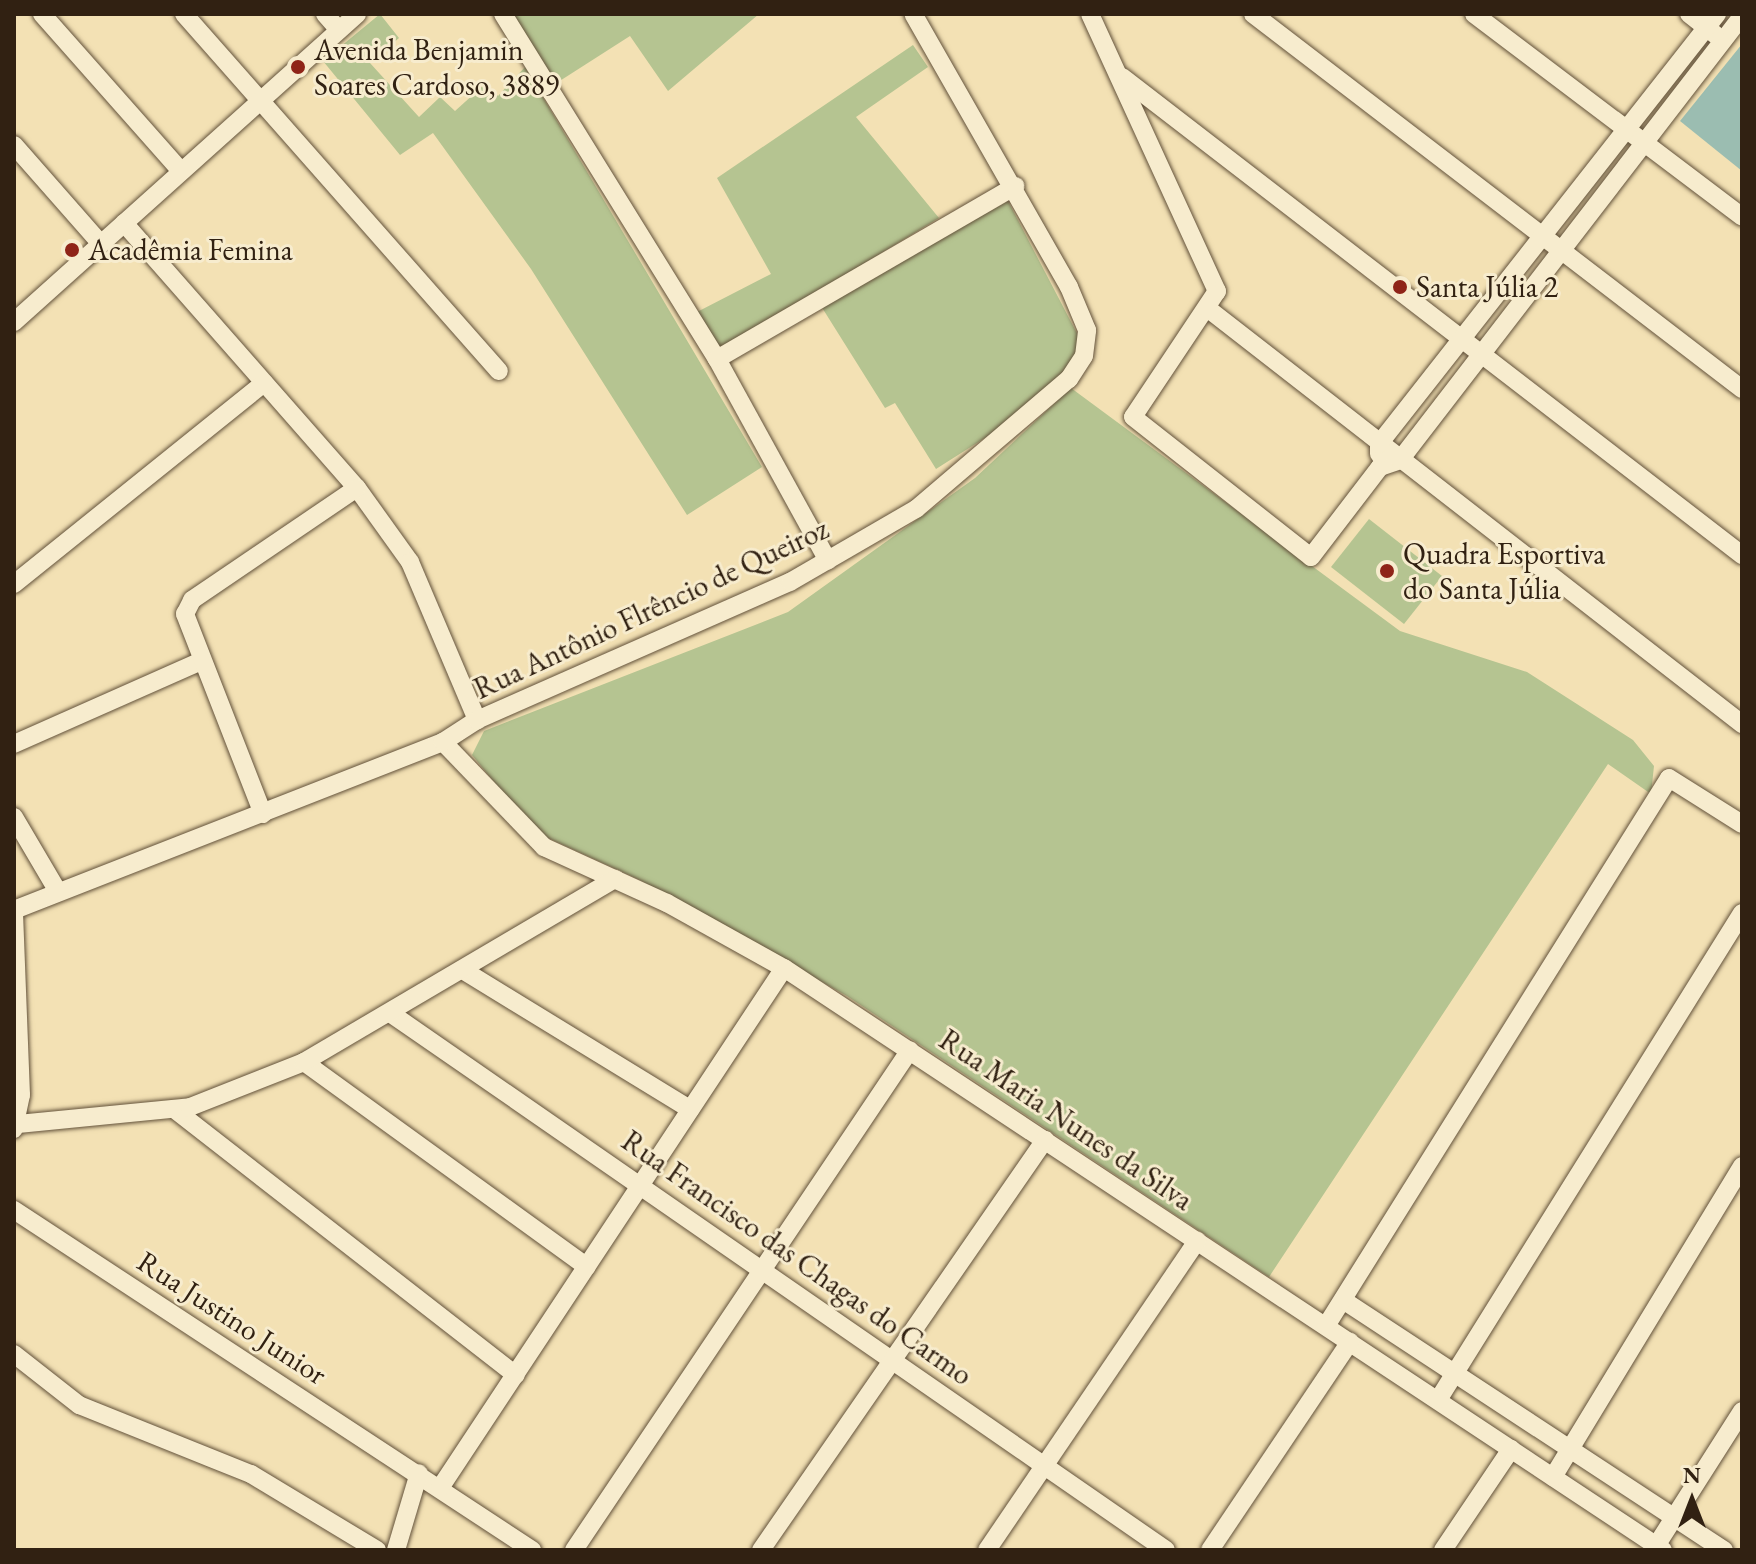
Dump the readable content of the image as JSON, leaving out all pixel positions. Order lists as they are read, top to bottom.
{
  "streets": {
    "street": [
      "Rua Antônio Flrêncio de Queiroz",
      "Rua Maria Nunes da Silva",
      "Rua Francisco das Chagas do Carmo",
      "Rua Justino Junior"
    ]
  },
  "crossings": [
    ["Rua Antônio Flrêncio de Queiroz", "Rua Maria Nunes da Silva"]
  ],
  "places": [
    "Avenida Benjamin Soares Cardoso, 3889",
    "Acadêmia Femina",
    "Santa Júlia 2",
    "Quadra Esportiva do Santa Júlia"
  ],
  "north": "top"
}
